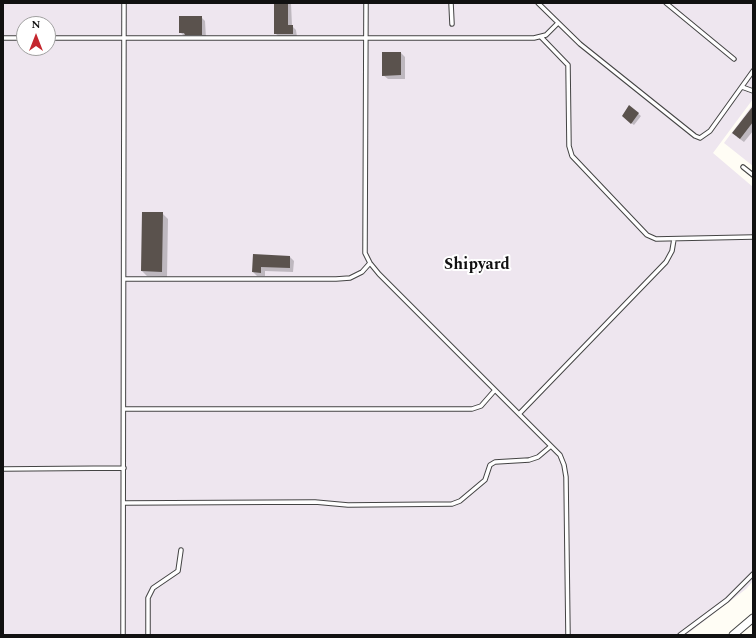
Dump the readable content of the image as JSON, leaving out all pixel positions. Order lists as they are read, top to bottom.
{
  "districts": ["Shipyard"],
  "north": "top"
}
